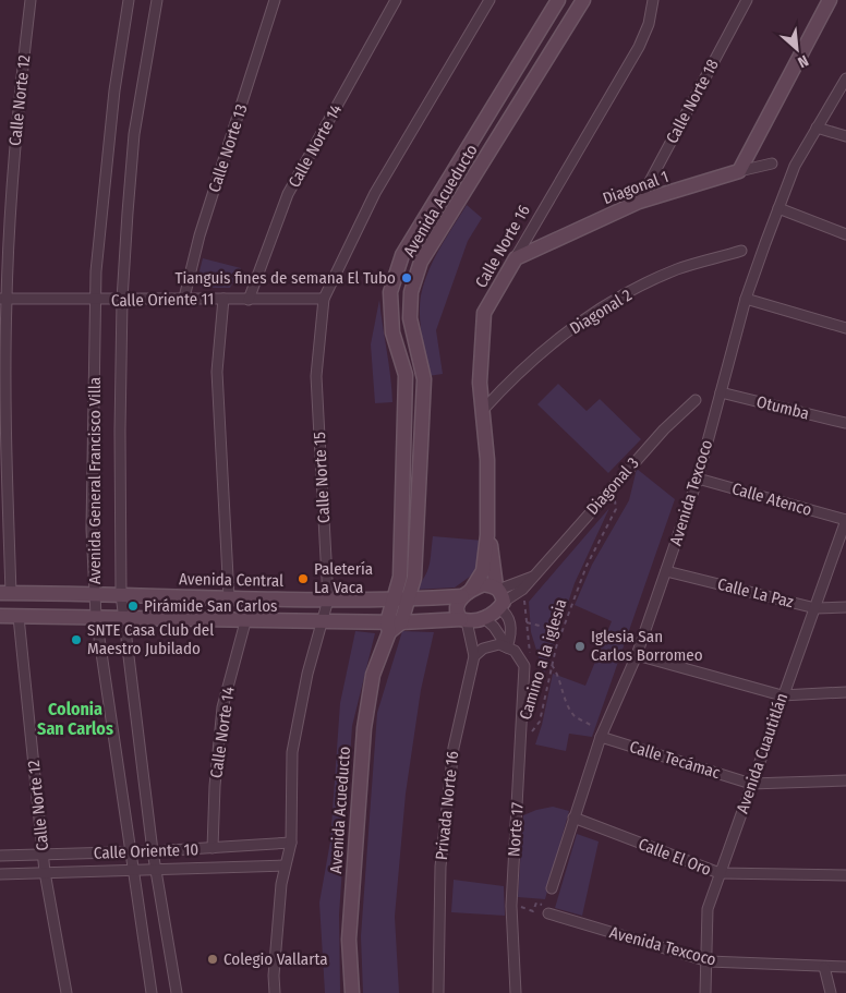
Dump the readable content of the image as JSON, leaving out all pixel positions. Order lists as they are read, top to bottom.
{
  "streets": {
    "street": [
      "Calle Norte 12",
      "Calle Norte 18",
      "Calle Norte 14",
      "Calle Norte 13",
      "Diagonal 1",
      "Avenida Acueducto",
      "Calle Norte 16",
      "Calle Oriente 11",
      "Diagonal 2",
      "Otumba",
      "Calle Norte 15",
      "Avenida General Francisco Villa",
      "Diagonal 3",
      "Avenida Texcoco",
      "Calle Atenco",
      "Avenida Central",
      "Calle La Paz",
      "Avenida Cuautitlán",
      "Calle Tecámac",
      "Privada Norte 16",
      "Norte 17",
      "Calle Oriente 10",
      "Calle El Oro"
    ],
    "path": ["Camino a la iglesia"]
  },
  "crossings": [
    ["Calle Norte 12", "Calle Oriente 11"],
    ["Calle Norte 12", "Avenida Central"],
    ["Calle Norte 12", "Calle Oriente 10"],
    ["Calle Norte 18", "Diagonal 1"],
    ["Calle Norte 14", "Calle Oriente 11"],
    ["Calle Norte 14", "Calle Oriente 10"],
    ["Calle Norte 13", "Calle Oriente 11"],
    ["Diagonal 1", "Calle Norte 16"],
    ["Avenida Acueducto", "Avenida Central"],
    ["Calle Norte 16", "Diagonal 2"],
    ["Calle Norte 16", "Diagonal 3"],
    ["Calle Norte 16", "Avenida Central"],
    ["Calle Oriente 11", "Calle Norte 15"],
    ["Calle Oriente 11", "Avenida General Francisco Villa"],
    ["Otumba", "Avenida Texcoco"],
    ["Calle Norte 15", "Avenida Central"],
    ["Calle Norte 15", "Calle Oriente 10"],
    ["Avenida General Francisco Villa", "Avenida Central"],
    ["Avenida General Francisco Villa", "Calle Oriente 10"],
    ["Diagonal 3", "Avenida Central"],
    ["Diagonal 3", "Camino a la iglesia"],
    ["Avenida Texcoco", "Calle Atenco"],
    ["Avenida Texcoco", "Calle La Paz"],
    ["Avenida Texcoco", "Avenida Cuautitlán"],
    ["Avenida Texcoco", "Calle Tecámac"],
    ["Avenida Texcoco", "Calle El Oro"],
    ["Calle Atenco", "Avenida Cuautitlán"],
    ["Calle La Paz", "Avenida Cuautitlán"],
    ["Camino a la iglesia", "Norte 17"],
    ["Avenida Cuautitlán", "Calle Tecámac"],
    ["Avenida Cuautitlán", "Calle El Oro"]
  ],
  "districts": ["Colonia San Carlos"],
  "places": [
    "Tianguis fines de semana El Tubo",
    "Paletería La Vaca",
    "Pirámide San Carlos",
    "SNTE Casa Club del Maestro Jubilado",
    "Iglesia San Carlos Borromeo",
    "Colegio Vallarta"
  ],
  "north": "bottom right"
}
